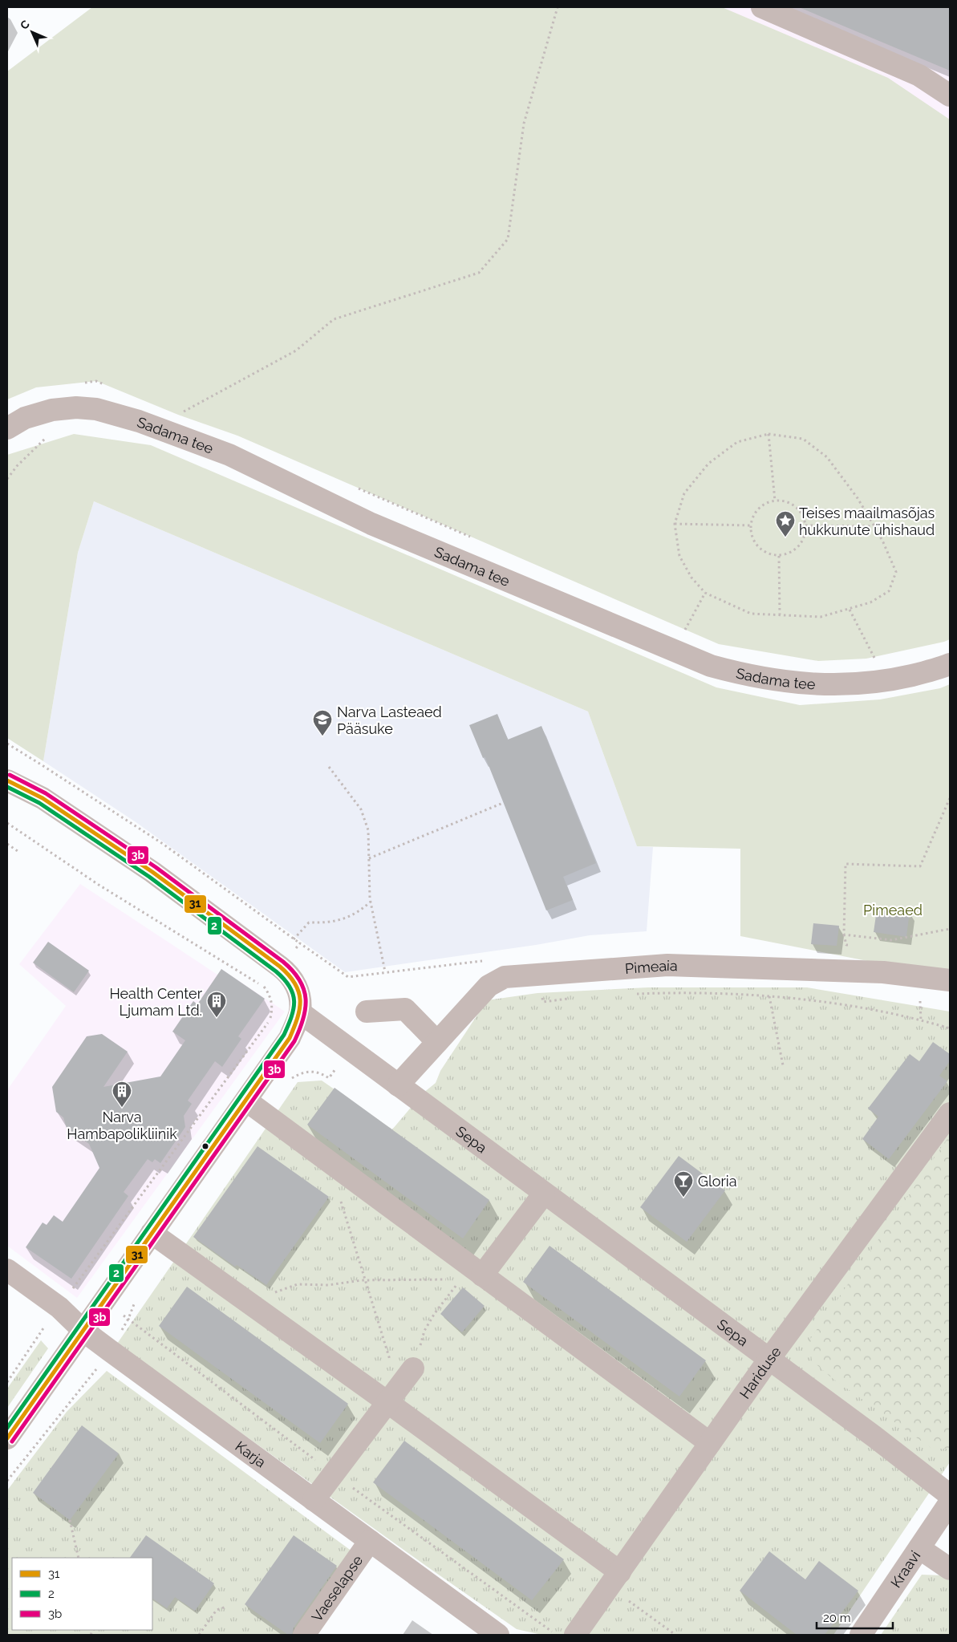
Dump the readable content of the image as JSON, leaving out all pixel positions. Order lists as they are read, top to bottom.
{
  "streets": {
    "street": [
      "Sadama tee",
      "Pimeaia",
      "Sepa",
      "Hariduse",
      "Karja",
      "Kraavi",
      "Vaeselapse"
    ]
  },
  "crossings": [
    ["Pimeaia", "Sepa"],
    ["Sepa", "Hariduse"],
    ["Karja", "Vaeselapse"]
  ],
  "parks": ["Pimeaed"],
  "places": {
    "place": ["Teises maailmasõjas hukkunute ühishaud"],
    "school or university": ["Narva Lasteaed Pääsuke"],
    "building": ["Health Center Ljumam Ltd.", "Narva Hambapolikliinik"],
    "bar": ["Gloria"]
  },
  "lines": ["transit line 3b", "transit line 31", "transit line 2"],
  "legend": ["31", "2", "3b"],
  "scale_bar": "20 m",
  "north": "top left"
}
